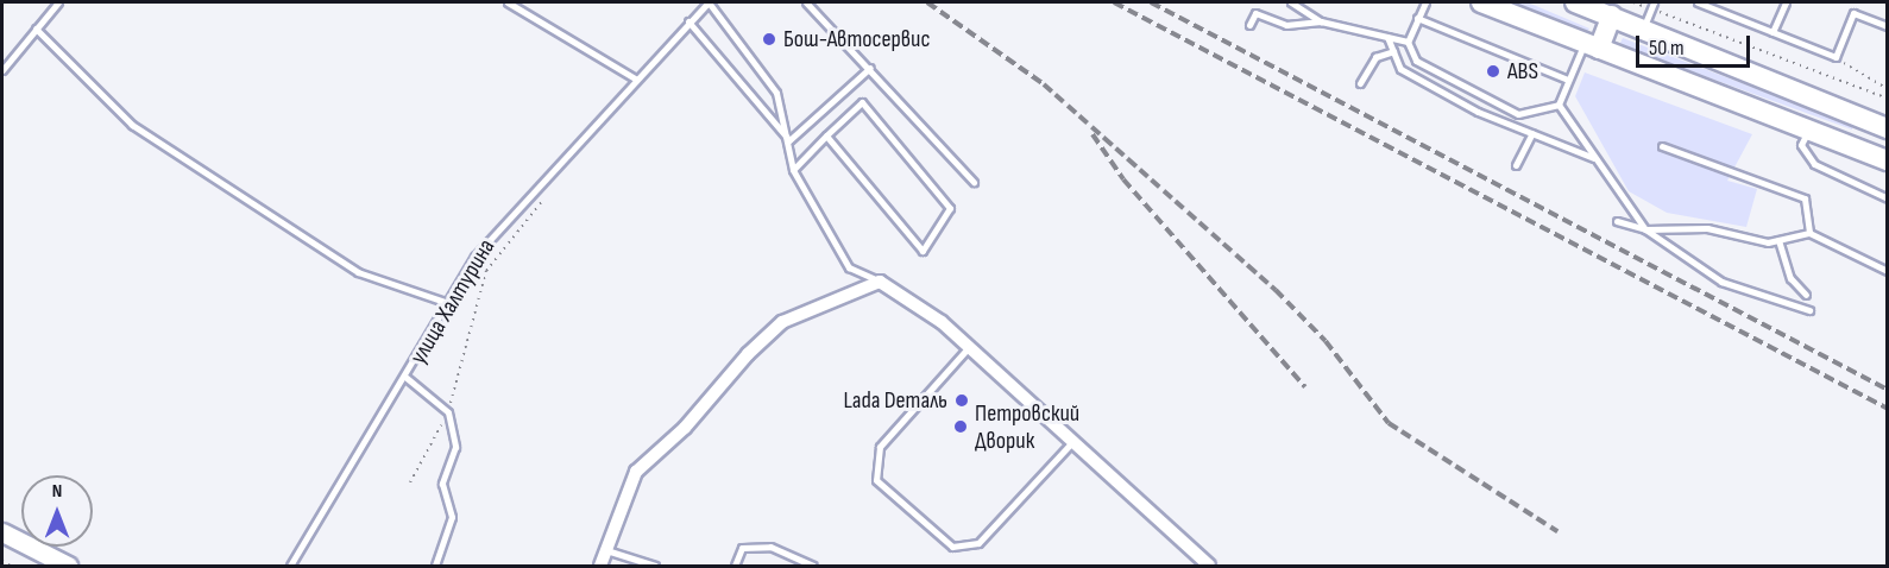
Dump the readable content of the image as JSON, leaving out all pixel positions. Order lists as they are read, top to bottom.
{
  "streets": {
    "lane": ["улица Халтурина"]
  },
  "places": [
    "Бош-Автосервис",
    "ABS",
    "Lada Dеталь",
    "Петровский Дворик"
  ],
  "scale_bar": "50 m",
  "north": "top"
}
